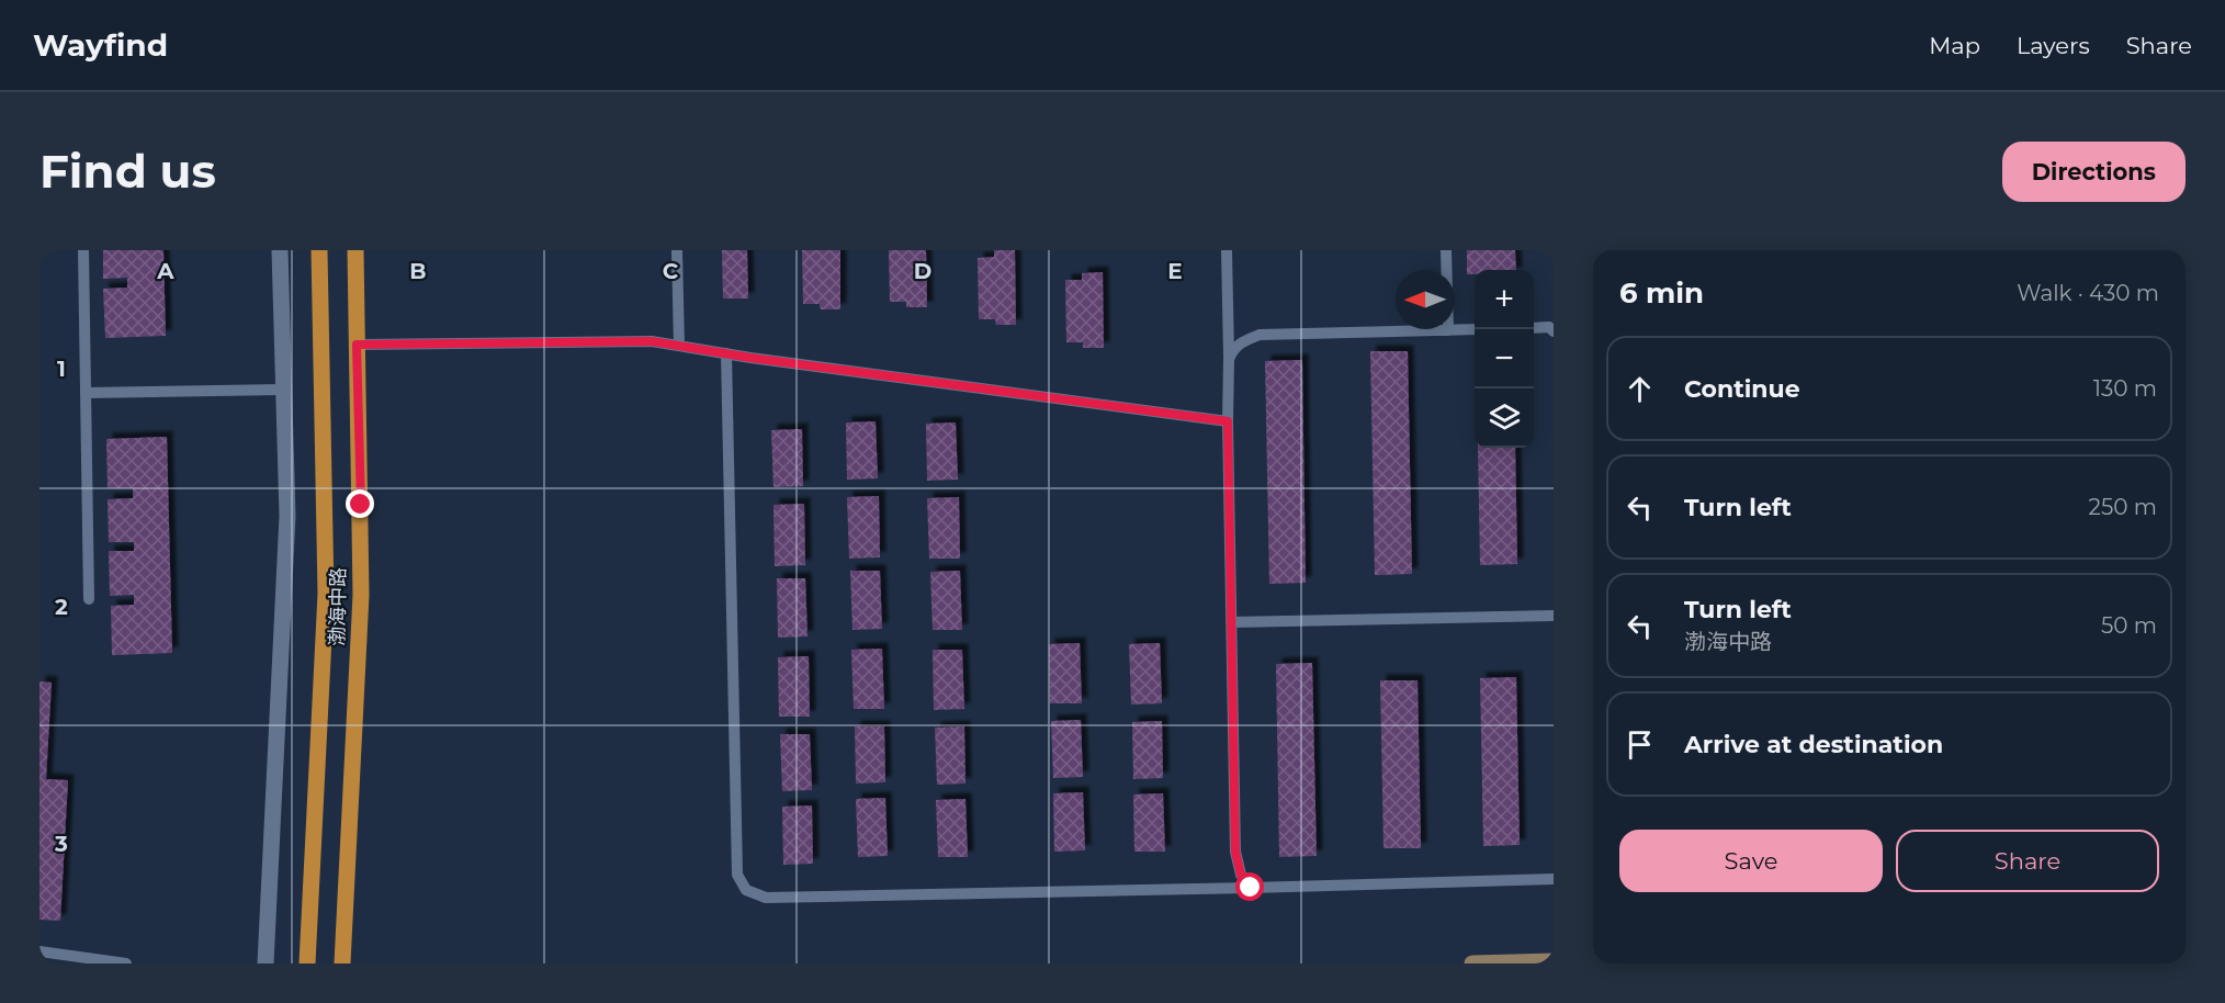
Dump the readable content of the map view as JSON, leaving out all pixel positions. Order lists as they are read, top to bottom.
{
  "streets": {
    "main road": ["渤海中路"]
  },
  "north": "left",
  "page": {
    "header": "Wayfind",
    "nav": ["Map", "Layers", "Share"],
    "buttons": [
      "Directions",
      ["Save", "Share"]
    ],
    "title": "Find us",
    "heading": ["6 min", "Walk · 430 m"],
    "map_buttons": ["+", "−"],
    "list": [
      ["Continue", "130 m"],
      ["Turn left", "250 m"],
      ["Turn left", "渤海中路", "50 m"],
      "Arrive at destination"
    ]
  },
  "grid": {
    "columns": [
      "A",
      "B",
      "C",
      "D",
      "E"
    ],
    "rows": ["1", "2", "3"]
  }
}
